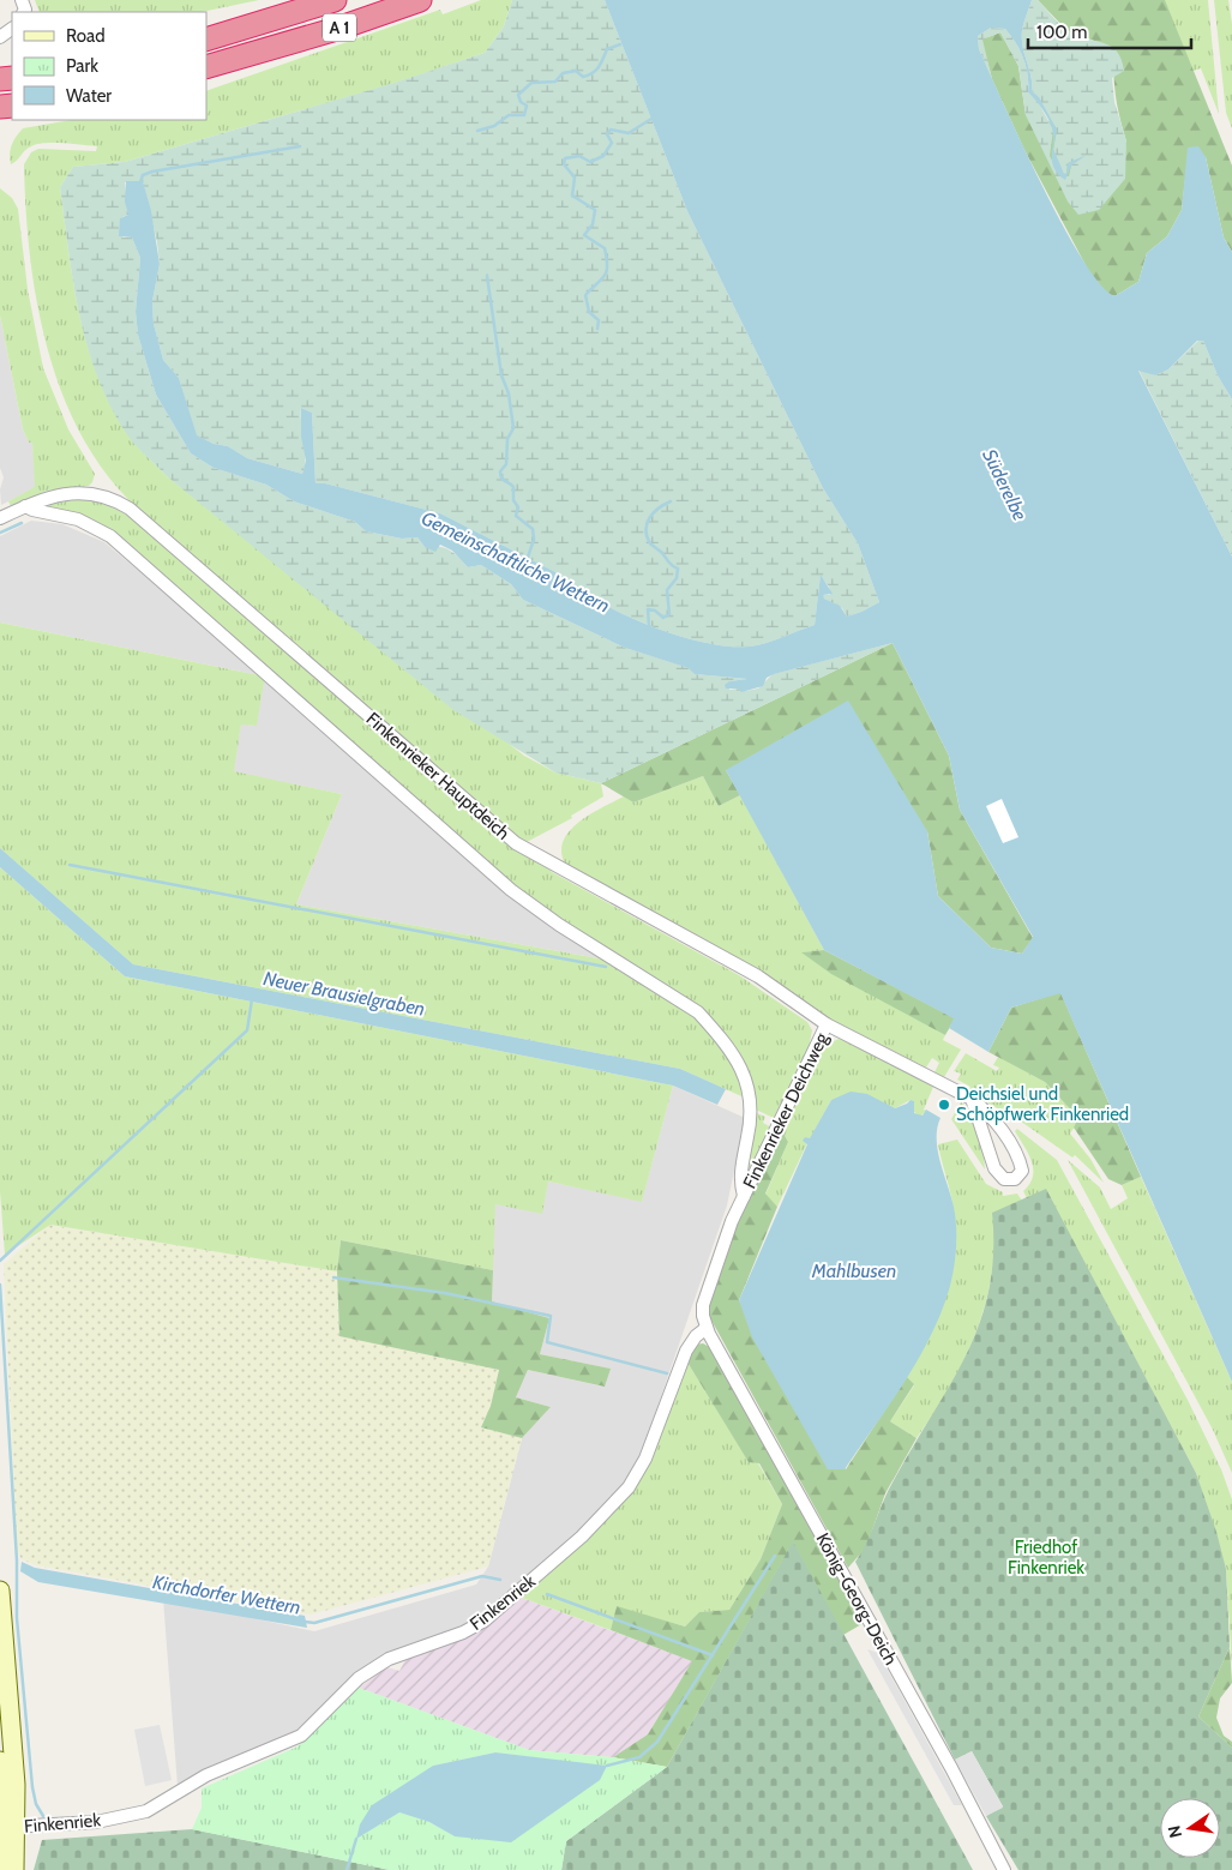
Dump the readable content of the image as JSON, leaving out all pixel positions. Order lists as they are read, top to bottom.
{
  "streets": {
    "highway": ["A 1"],
    "street": [
      "Finkenrieker Hauptdeich",
      "Finkenrieker Deichweg",
      "König-Georg-Deich",
      "Finkenriek"
    ]
  },
  "crossings": [
    ["Finkenrieker Hauptdeich", "Finkenrieker Deichweg"],
    ["König-Georg-Deich", "Finkenriek"]
  ],
  "water": [
    "Süderelbe",
    "Gemeinschaftliche Wettern",
    "Neuer Brausielgraben",
    "Mahlbusen",
    "Kirchdorfer Wettern"
  ],
  "parks": ["Friedhof Finkenriek"],
  "places": ["Deichsiel und Schöpfwerk Finkenried"],
  "legend": ["Road", "Park", "Water"],
  "scale_bar": "100 m",
  "north": "left"
}
